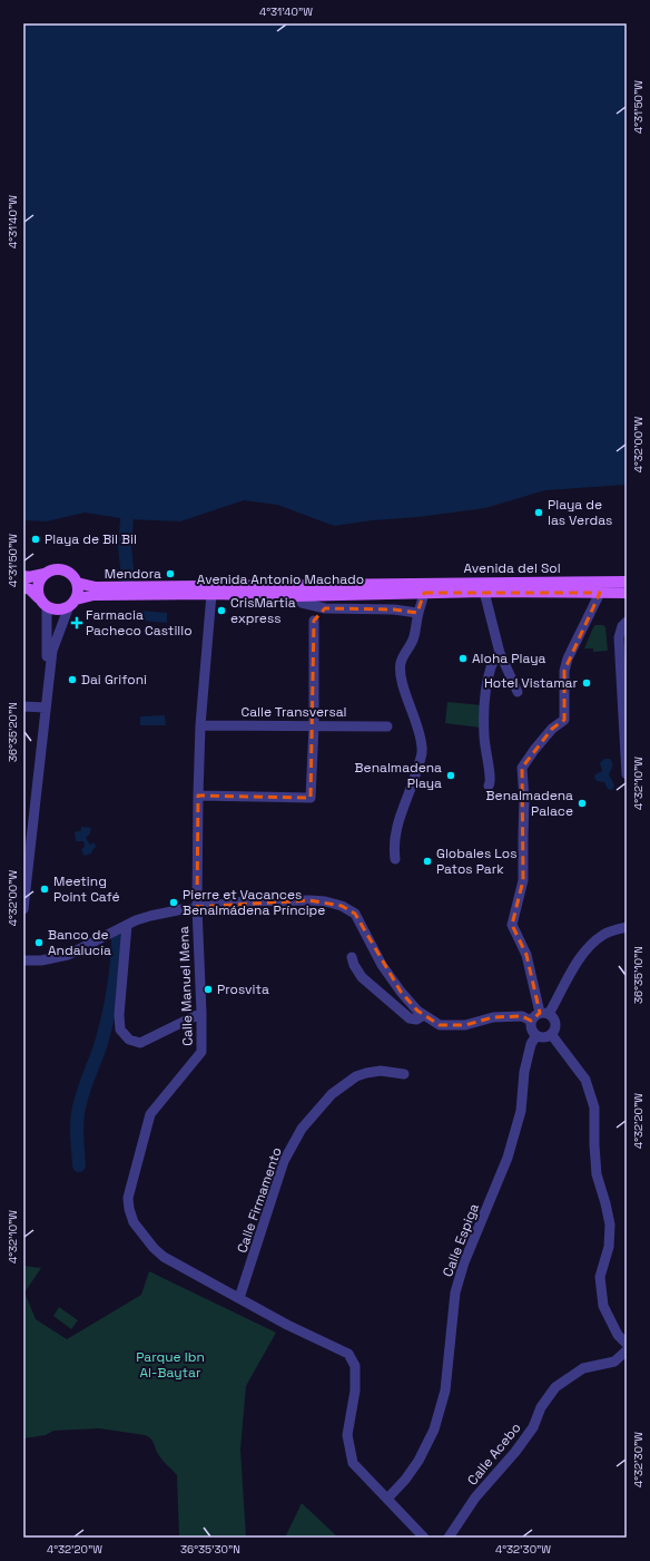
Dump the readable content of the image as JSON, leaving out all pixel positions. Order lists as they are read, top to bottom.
{
  "streets": {
    "main road": ["Avenida del Sol", "Avenida Antonio Machado"],
    "street": [
      "Calle Transversal",
      "Calle Manuel Mena",
      "Calle Firmamento",
      "Calle Espiga",
      "Calle Acebo"
    ]
  },
  "crossings": [
    ["Avenida del Sol", "Avenida Antonio Machado"],
    ["Avenida Antonio Machado", "Calle Manuel Mena"],
    ["Calle Transversal", "Calle Manuel Mena"],
    ["Calle Manuel Mena", "Calle Firmamento"],
    ["Calle Manuel Mena", "Calle Espiga"]
  ],
  "parks": ["Parque Ibn Al-Baytar"],
  "places": {
    "other": [
      "Playa de las Verdas",
      "Playa de Bil Bil",
      "Mendora",
      "CrisMartia express",
      "Aloha Playa",
      "Dai Grifoni",
      "Hotel Vistamar",
      "Benalmadena Playa",
      "Benalmadena Palace",
      "Globales Los Patos Park",
      "Meeting Point Café",
      "Pierre et Vacances Benalmádena Príncipe",
      "Banco de Andalucía",
      "Prosvita"
    ],
    "health": ["Farmacia Pacheco Castillo"]
  },
  "coordinates": [
    "4°31'40\"W",
    "4°31'50\"W",
    "4°32'00\"W",
    "36°35'20\"N",
    "4°32'10\"W",
    "36°35'10\"N",
    "4°32'20\"W",
    "4°32'30\"W",
    "36°35'30\"N"
  ]
}
